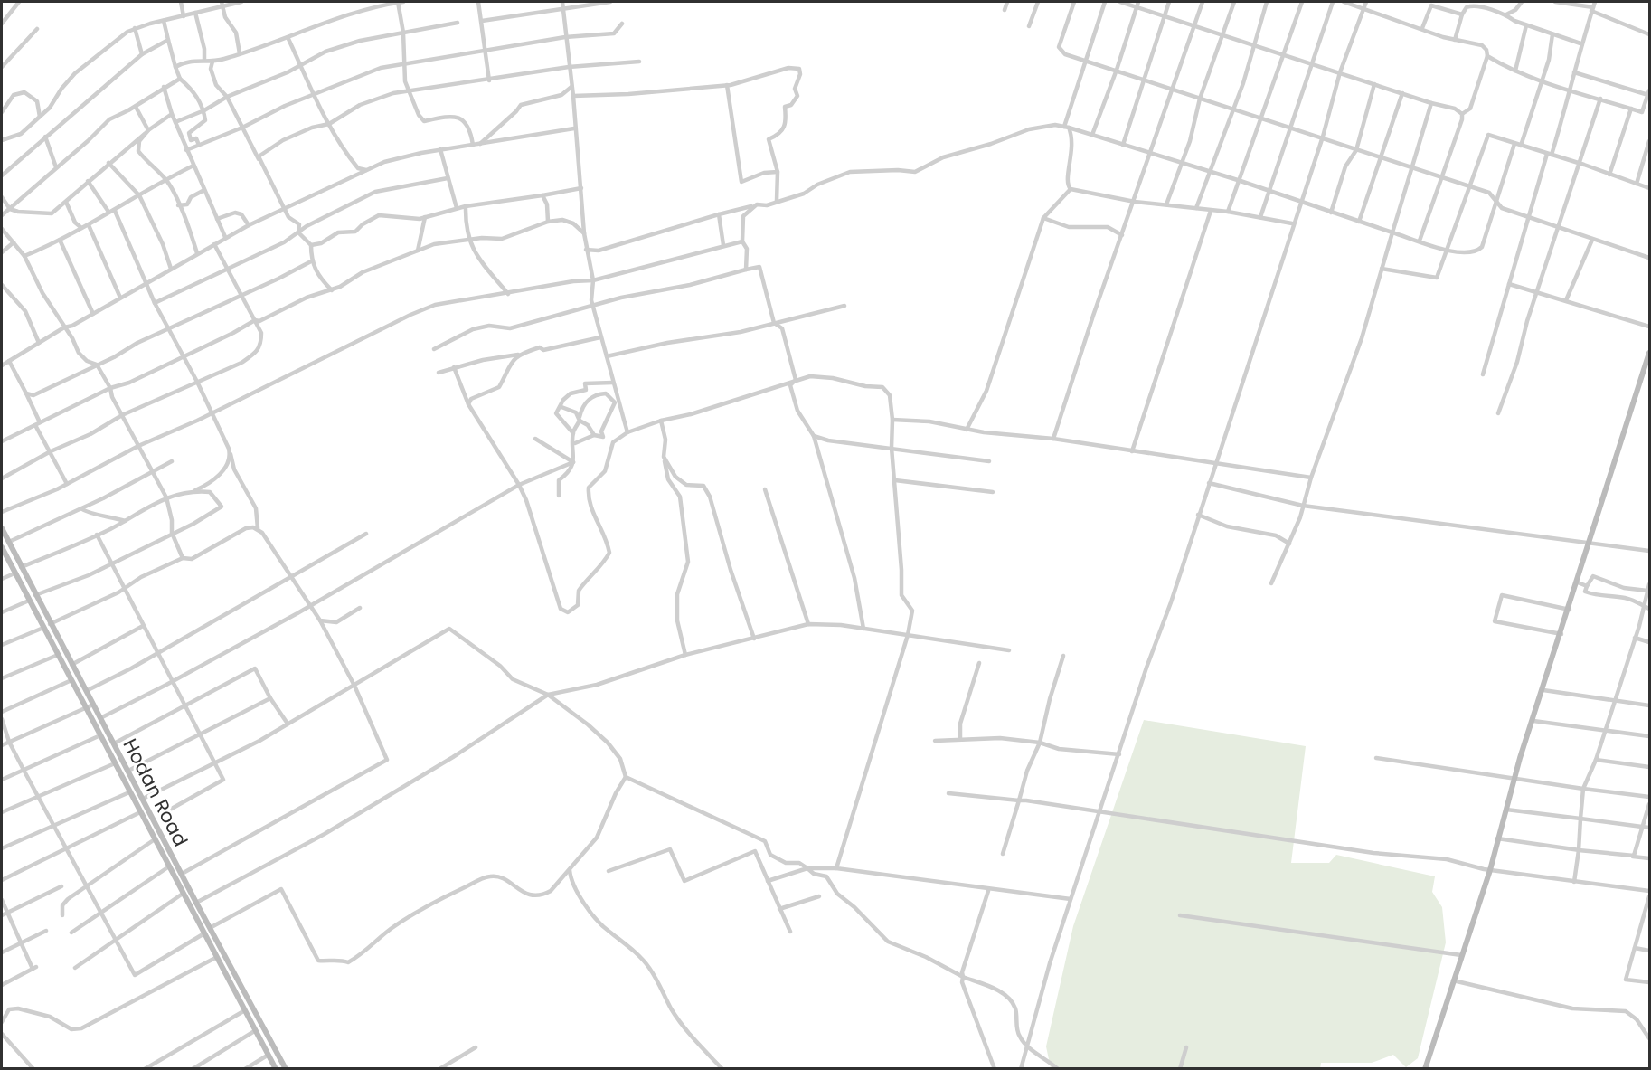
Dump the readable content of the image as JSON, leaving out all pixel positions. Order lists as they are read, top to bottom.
{
  "streets": {
    "main road": ["Hodan Road"]
  }
}
